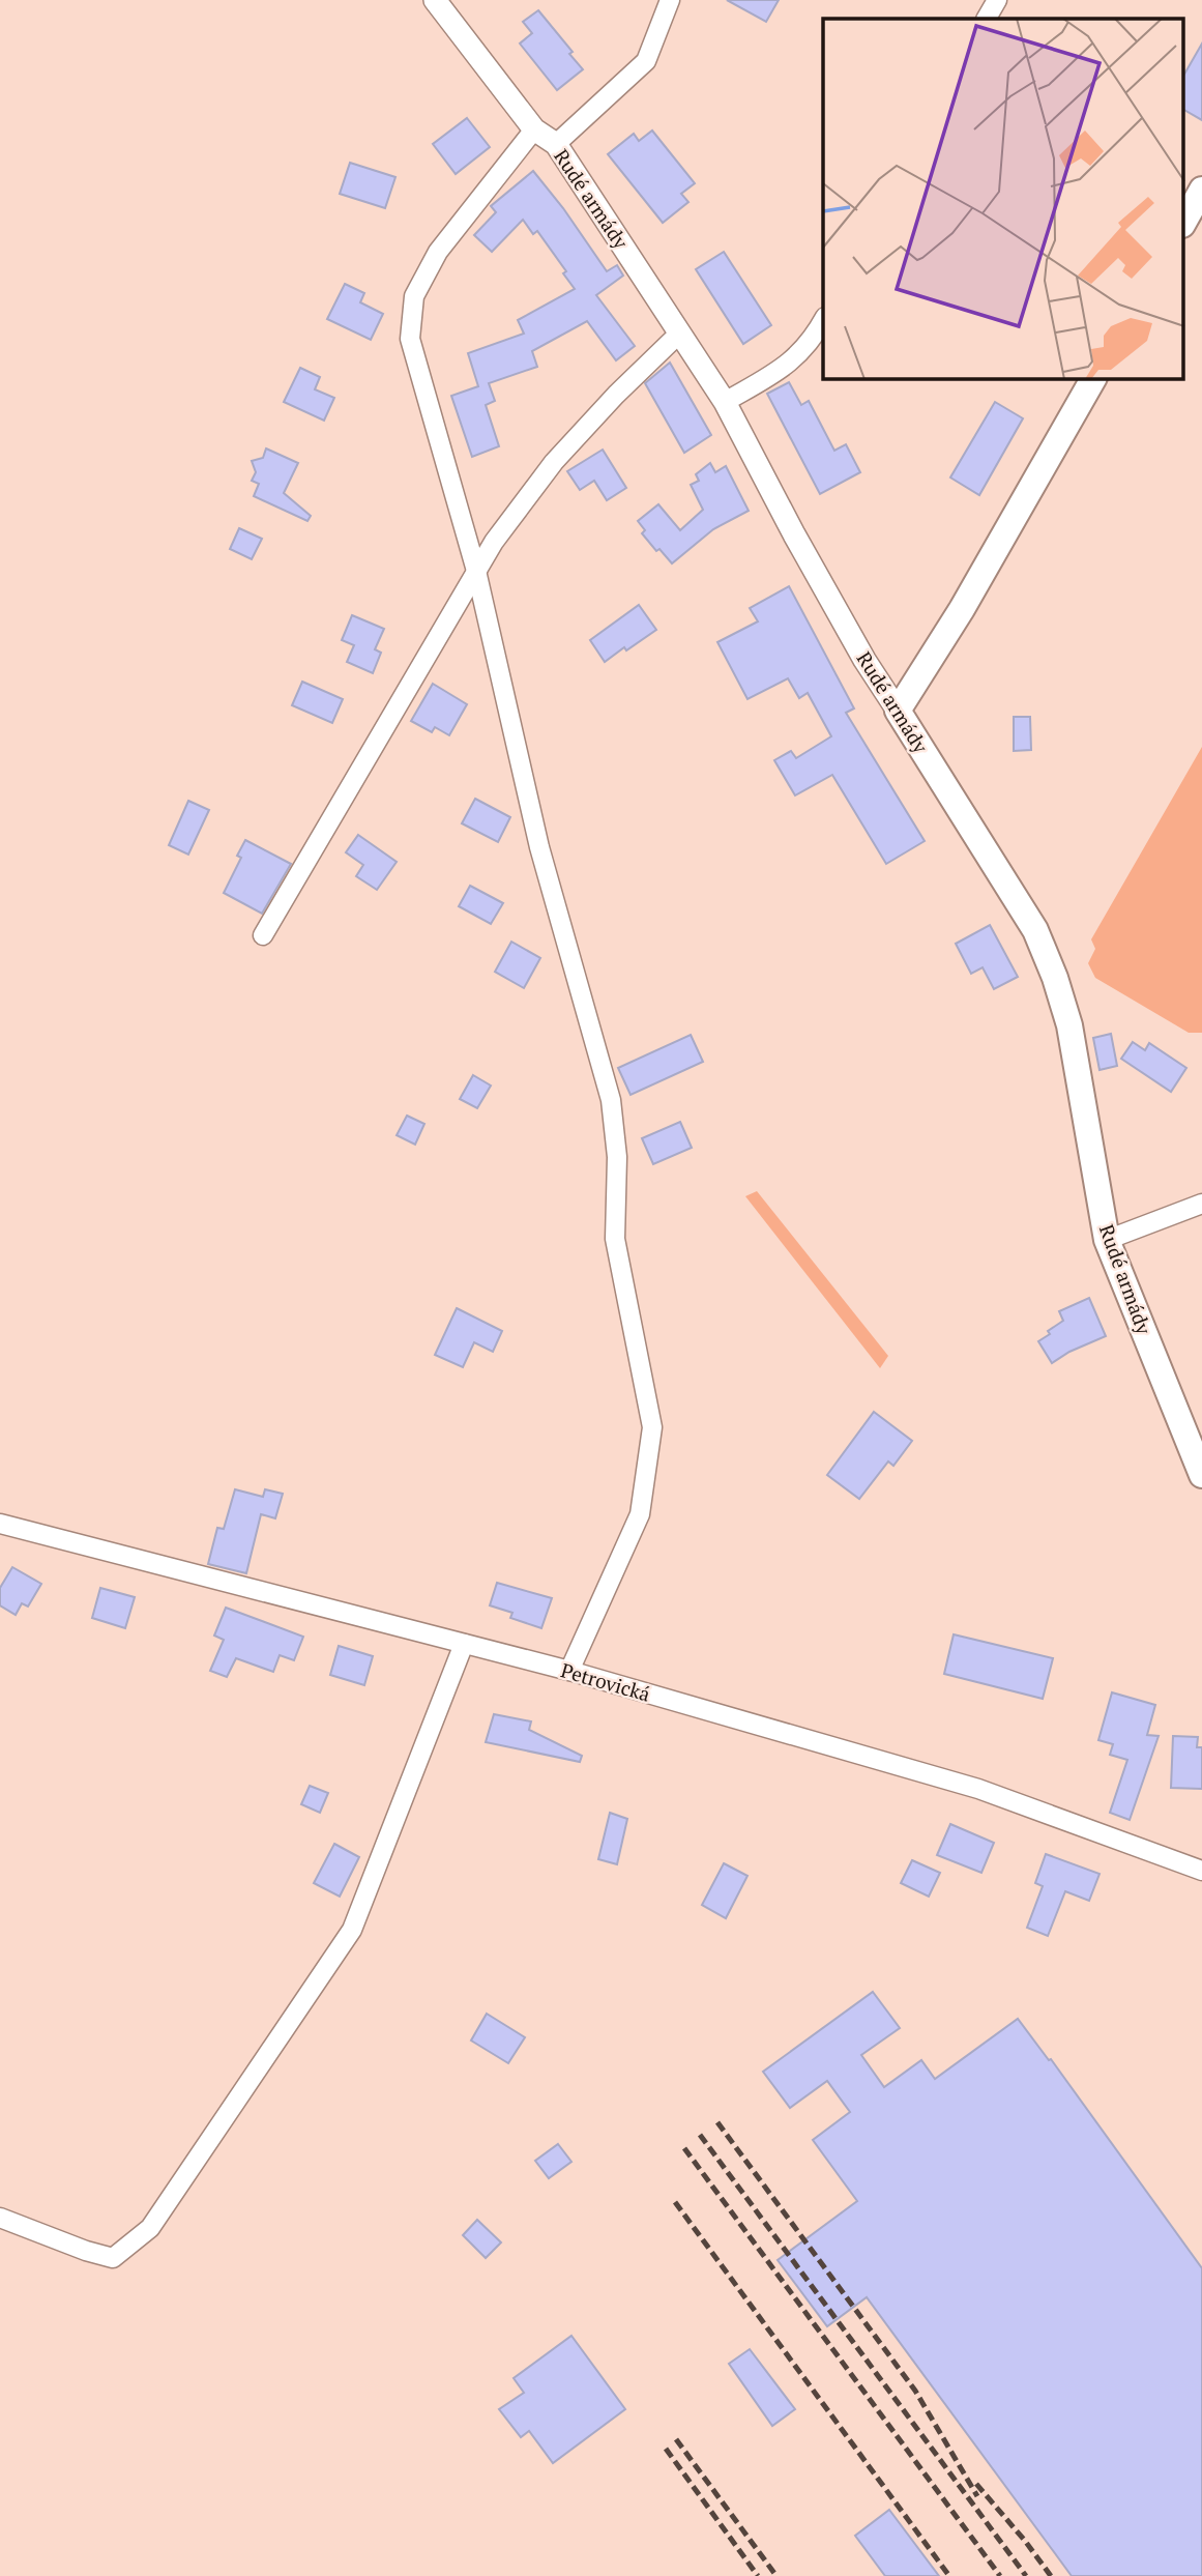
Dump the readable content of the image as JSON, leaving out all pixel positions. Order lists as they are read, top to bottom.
{
  "streets": {
    "main road": ["Rudé armády"],
    "street": ["Petrovická"]
  }
}
